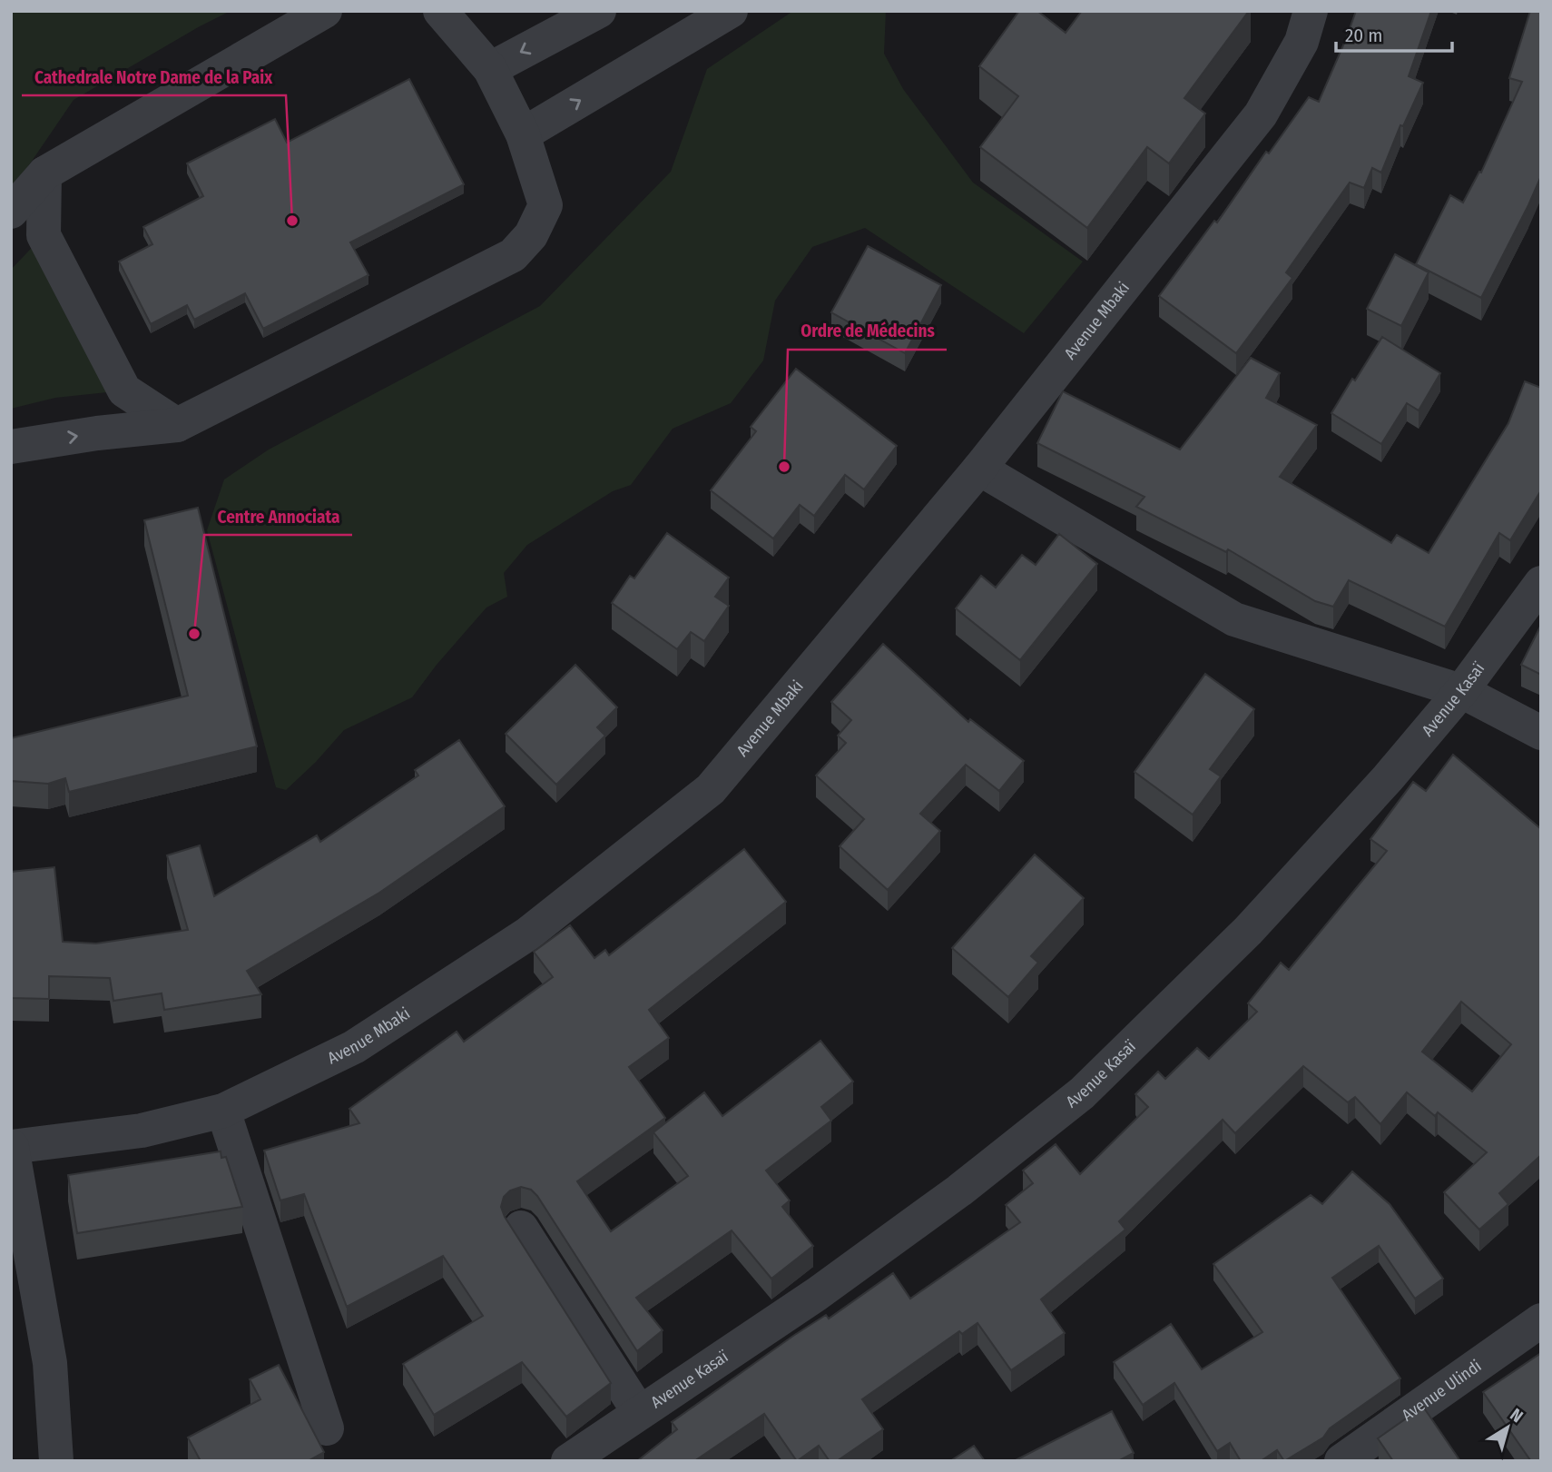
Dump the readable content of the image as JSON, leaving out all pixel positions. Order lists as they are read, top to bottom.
{
  "streets": {
    "street": ["Avenue Mbaki", "Avenue Kasaï", "Avenue Ulindi"]
  },
  "places": ["Cathedrale Notre Dame de la Paix", "Ordre de Médecins", "Centre Annociata"],
  "scale_bar": "20 m",
  "north": "top right"
}
